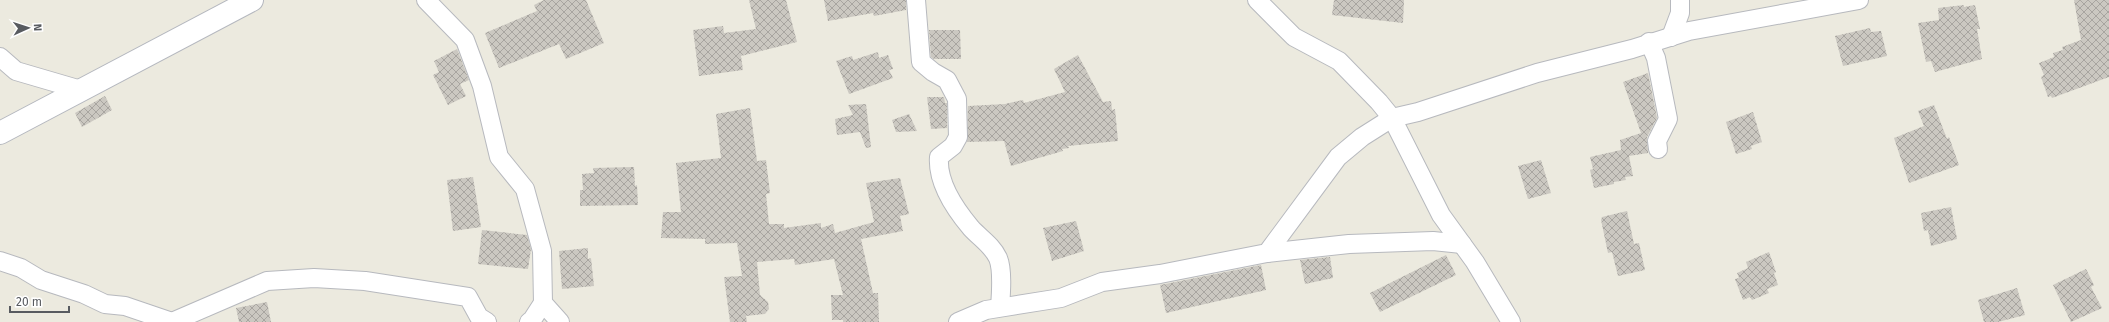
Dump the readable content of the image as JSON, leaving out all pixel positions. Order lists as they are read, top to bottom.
{
  "scale_bar": "20 m",
  "north": "right"
}
